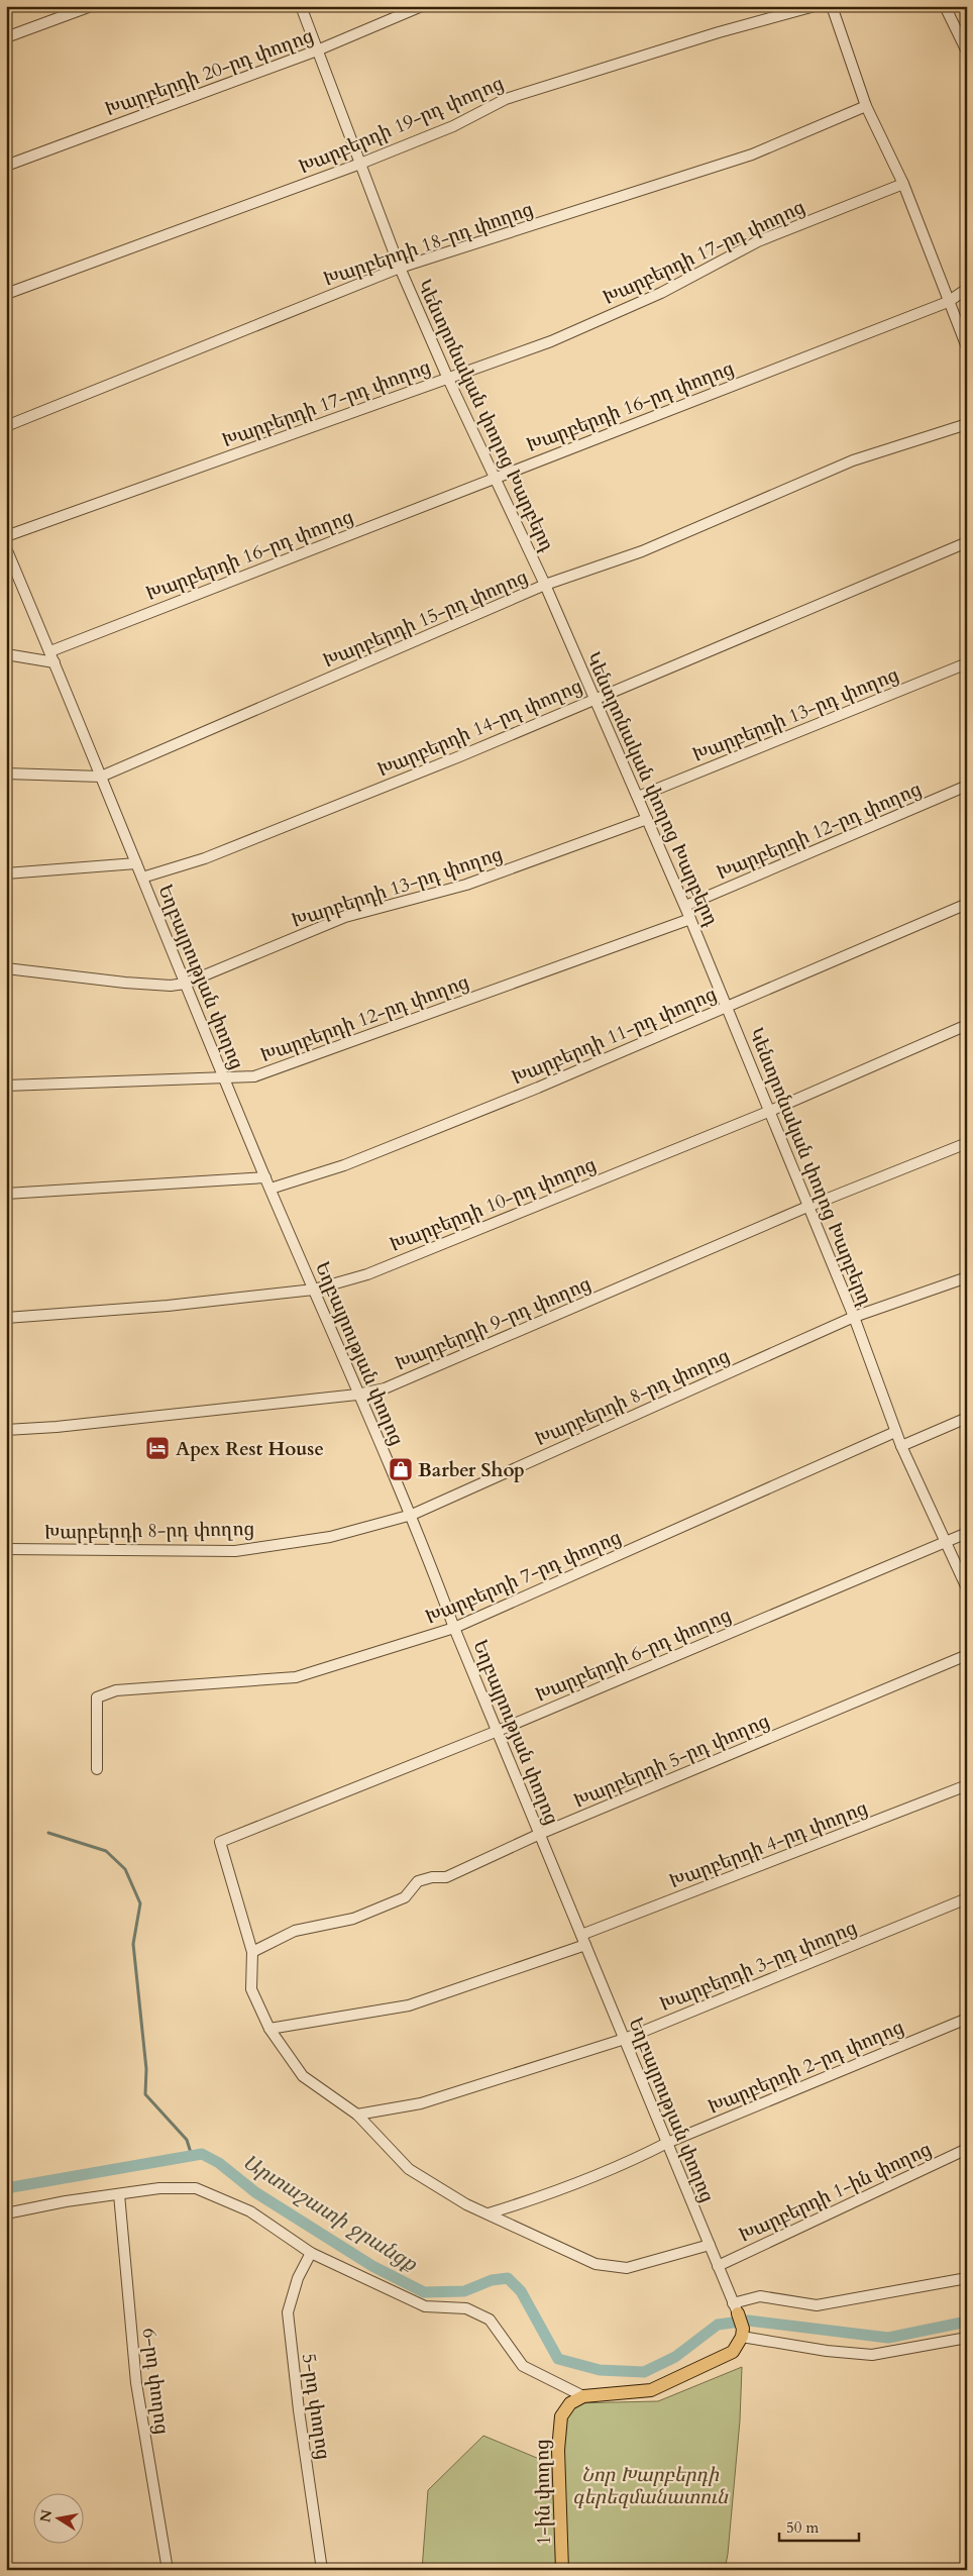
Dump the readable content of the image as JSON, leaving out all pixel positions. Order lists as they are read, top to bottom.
{
  "streets": {
    "main road": ["1-ին փողոց"],
    "street": [
      "Խարբերդի 20-րդ փողոց",
      "Խարբերդի 19-րդ փողոց",
      "Խարբերդի 18-րդ փողոց",
      "Խարբերդի 17-րդ փողոց",
      "Խարբերդի 16-րդ փողոց",
      "Կենտրոնական փողոց Խարբերդ",
      "Խարբերդի 15-րդ փողոց",
      "Խարբերդի 13-րդ փողոց",
      "Խարբերդի 14-րդ փողոց",
      "Խարբերդի 12-րդ փողոց",
      "Եղբայրության փողոց",
      "Խարբերդի 11-րդ փողոց",
      "Խարբերդի 10-րդ փողոց",
      "Խարբերդի 9-րդ փողոց",
      "Խարբերդի 8-րդ փողոց",
      "Խարբերդի 7-րդ փողոց",
      "Խարբերդի 6-րդ փողոց",
      "Խարբերդի 5-րդ փողոց",
      "Խարբերդի 4-րդ փողոց",
      "Խարբերդի 3-րդ փողոց",
      "Խարբերդի 2-րդ փողոց",
      "Խարբերդի 1-ին փողոց",
      "6-րդ փողոց",
      "5-րդ փողոց"
    ]
  },
  "crossings": [
    ["Խարբերդի 20-րդ փողոց", "Կենտրոնական փողոց Խարբերդ"],
    ["Խարբերդի 19-րդ փողոց", "Կենտրոնական փողոց Խարբերդ"],
    ["Խարբերդի 18-րդ փողոց", "Կենտրոնական փողոց Խարբերդ"],
    ["Խարբերդի 17-րդ փողոց", "Կենտրոնական փողոց Խարբերդ"],
    ["Խարբերդի 16-րդ փողոց", "Կենտրոնական փողոց Խարբերդ"],
    ["Խարբերդի 16-րդ փողոց", "Եղբայրության փողոց"],
    ["Կենտրոնական փողոց Խարբերդ", "Խարբերդի 15-րդ փողոց"],
    ["Կենտրոնական փողոց Խարբերդ", "Խարբերդի 13-րդ փողոց"],
    ["Կենտրոնական փողոց Խարբերդ", "Խարբերդի 14-րդ փողոց"],
    ["Կենտրոնական փողոց Խարբերդ", "Խարբերդի 12-րդ փողոց"],
    ["Կենտրոնական փողոց Խարբերդ", "Խարբերդի 11-րդ փողոց"],
    ["Կենտրոնական փողոց Խարբերդ", "Խարբերդի 10-րդ փողոց"],
    ["Կենտրոնական փողոց Խարբերդ", "Խարբերդի 9-րդ փողոց"],
    ["Կենտրոնական փողոց Խարբերդ", "Խարբերդի 8-րդ փողոց"],
    ["Կենտրոնական փողոց Խարբերդ", "Խարբերդի 7-րդ փողոց"],
    ["Կենտրոնական փողոց Խարբերդ", "Խարբերդի 6-րդ փողոց"],
    ["Խարբերդի 15-րդ փողոց", "Եղբայրության փողոց"],
    ["Խարբերդի 13-րդ փողոց", "Եղբայրության փողոց"],
    ["Խարբերդի 14-րդ փողոց", "Եղբայրության փողոց"],
    ["Խարբերդի 12-րդ փողոց", "Եղբայրության փողոց"],
    ["Եղբայրության փողոց", "Խարբերդի 11-րդ փողոց"],
    ["Եղբայրության փողոց", "Խարբերդի 10-րդ փողոց"],
    ["Եղբայրության փողոց", "Խարբերդի 9-րդ փողոց"],
    ["Եղբայրության փողոց", "Խարբերդի 8-րդ փողոց"],
    ["Եղբայրության փողոց", "Խարբերդի 7-րդ փողոց"],
    ["Եղբայրության փողոց", "Խարբերդի 6-րդ փողոց"],
    ["Եղբայրության փողոց", "Խարբերդի 5-րդ փողոց"],
    ["Եղբայրության փողոց", "Խարբերդի 4-րդ փողոց"],
    ["Եղբայրության փողոց", "Խարբերդի 3-րդ փողոց"],
    ["Եղբայրության փողոց", "Խարբերդի 2-րդ փողոց"],
    ["Եղբայրության փողոց", "Խարբերդի 1-ին փողոց"],
    ["Խարբերդի 6-րդ փողոց", "Խարբերդի 5-րդ փողոց"]
  ],
  "water": ["Արտաշատի ջրանցք"],
  "parks": ["Նոր Խարբերդի գերեզմանատուն"],
  "places": {
    "hotel": ["Apex Rest House"],
    "shop": ["Barber Shop"]
  },
  "scale_bar": "50 m",
  "north": "left"
}
